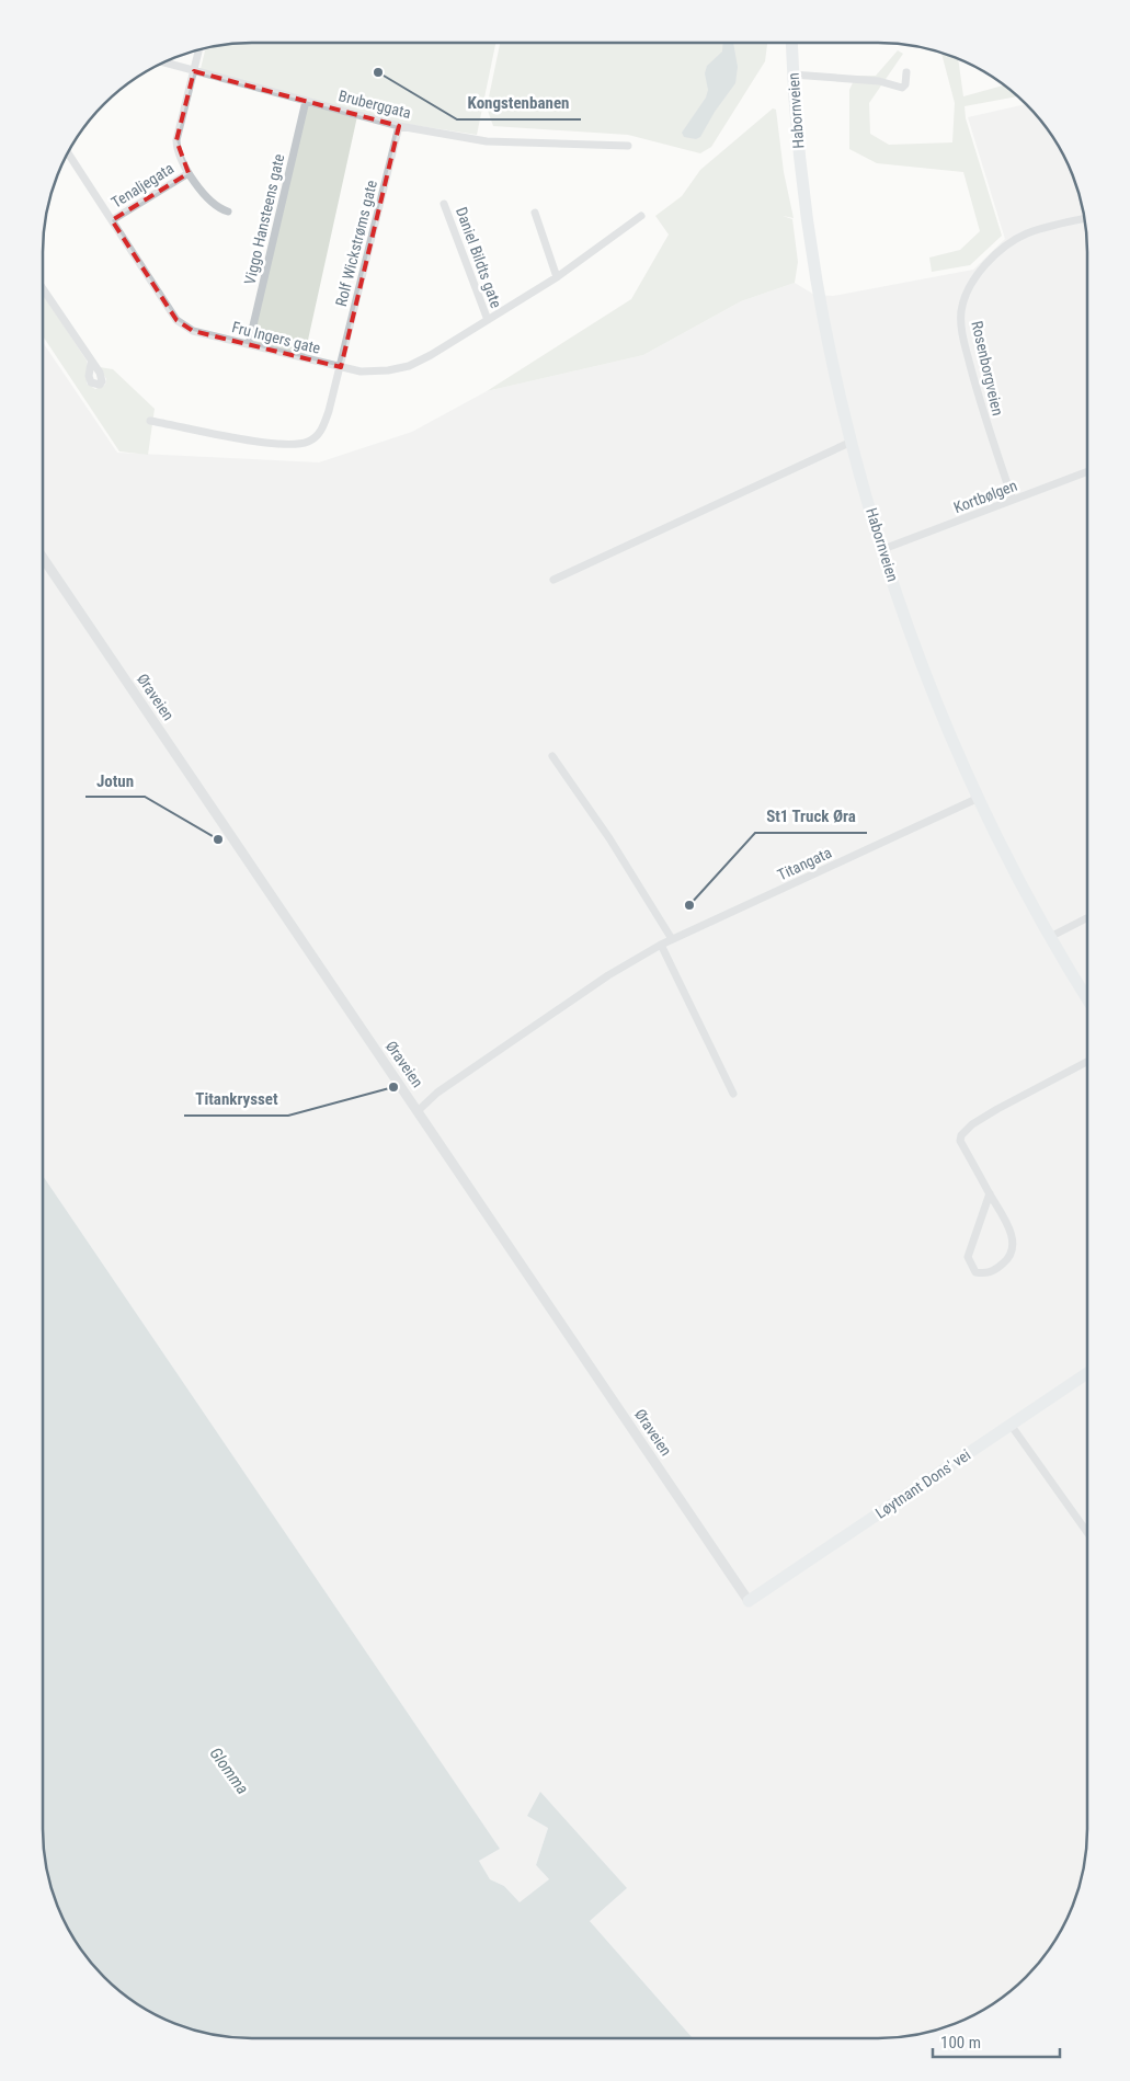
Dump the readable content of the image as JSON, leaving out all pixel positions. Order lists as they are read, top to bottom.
{
  "streets": {
    "highway": ["Habornveien", "Løytnant Dons' vei"],
    "street": [
      "Bruberggata",
      "Tenaljegata",
      "Viggo Hansteens gate",
      "Rolf Wickstrøms gate",
      "Daniel Bildts gate",
      "Fru Ingers gate",
      "Rosenborgveien",
      "Kortbølgen",
      "Øraveien",
      "Titangata"
    ]
  },
  "crossings": [
    ["Bruberggata", "Tenaljegata"],
    ["Bruberggata", "Viggo Hansteens gate"],
    ["Bruberggata", "Rolf Wickstrøms gate"],
    ["Habornveien", "Kortbølgen"],
    ["Habornveien", "Titangata"],
    ["Tenaljegata", "Fru Ingers gate"],
    ["Viggo Hansteens gate", "Fru Ingers gate"],
    ["Rolf Wickstrøms gate", "Fru Ingers gate"],
    ["Daniel Bildts gate", "Fru Ingers gate"],
    ["Rosenborgveien", "Kortbølgen"],
    ["Øraveien", "Titangata"],
    ["Øraveien", "Løytnant Dons' vei"]
  ],
  "water": ["Glomma"],
  "places": [
    "Kongstenbanen",
    "Jotun",
    "St1 Truck Øra",
    "Titankrysset"
  ],
  "scale_bar": "100 m"
}
